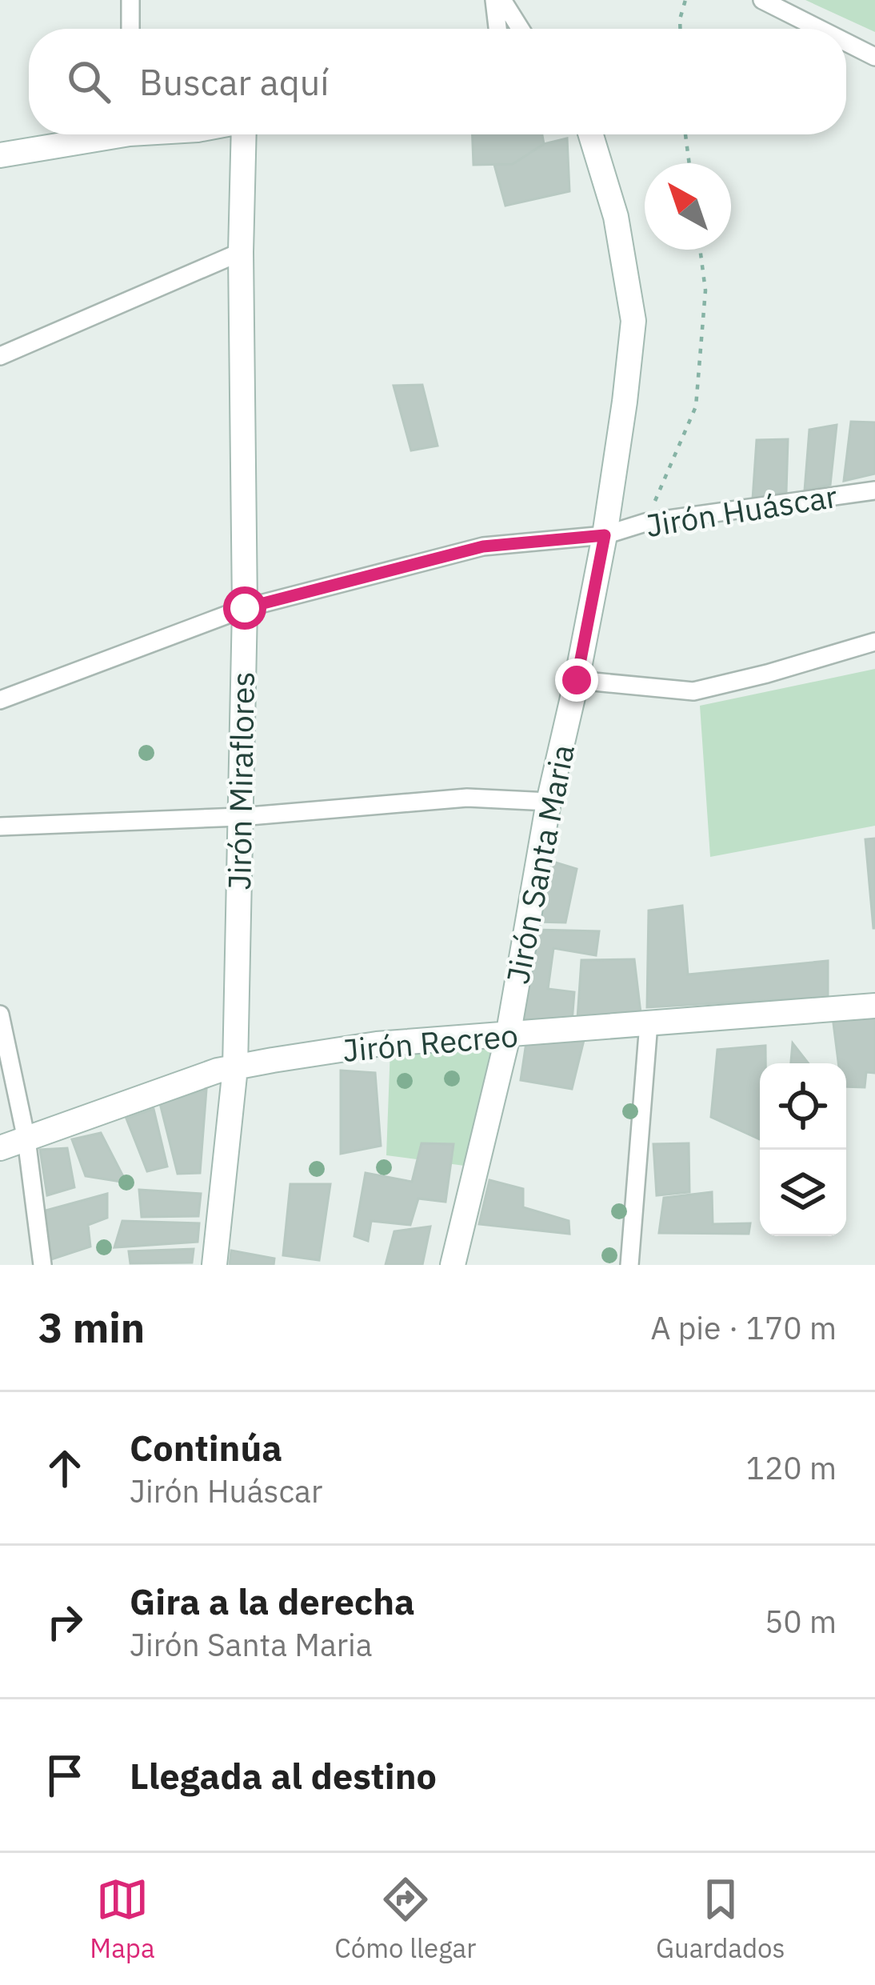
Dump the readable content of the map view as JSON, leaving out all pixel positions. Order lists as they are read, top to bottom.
{
  "streets": {
    "street": [
      "Jirón Huáscar",
      "Jirón Miraflores",
      "Jirón Santa Maria",
      "Jirón Recreo"
    ]
  },
  "crossings": [
    ["Jirón Huáscar", "Jirón Miraflores"],
    ["Jirón Huáscar", "Jirón Santa Maria"],
    ["Jirón Miraflores", "Jirón Recreo"],
    ["Jirón Santa Maria", "Jirón Recreo"]
  ],
  "north": "top left",
  "page": {
    "search": "Buscar aquí",
    "heading": ["3 min", "A pie · 170 m"],
    "list": [
      ["Continúa", "Jirón Huáscar", "120 m"],
      ["Gira a la derecha", "Jirón Santa Maria", "50 m"],
      "Llegada al destino"
    ],
    "nav": ["Mapa", "Cómo llegar", "Guardados"]
  }
}
